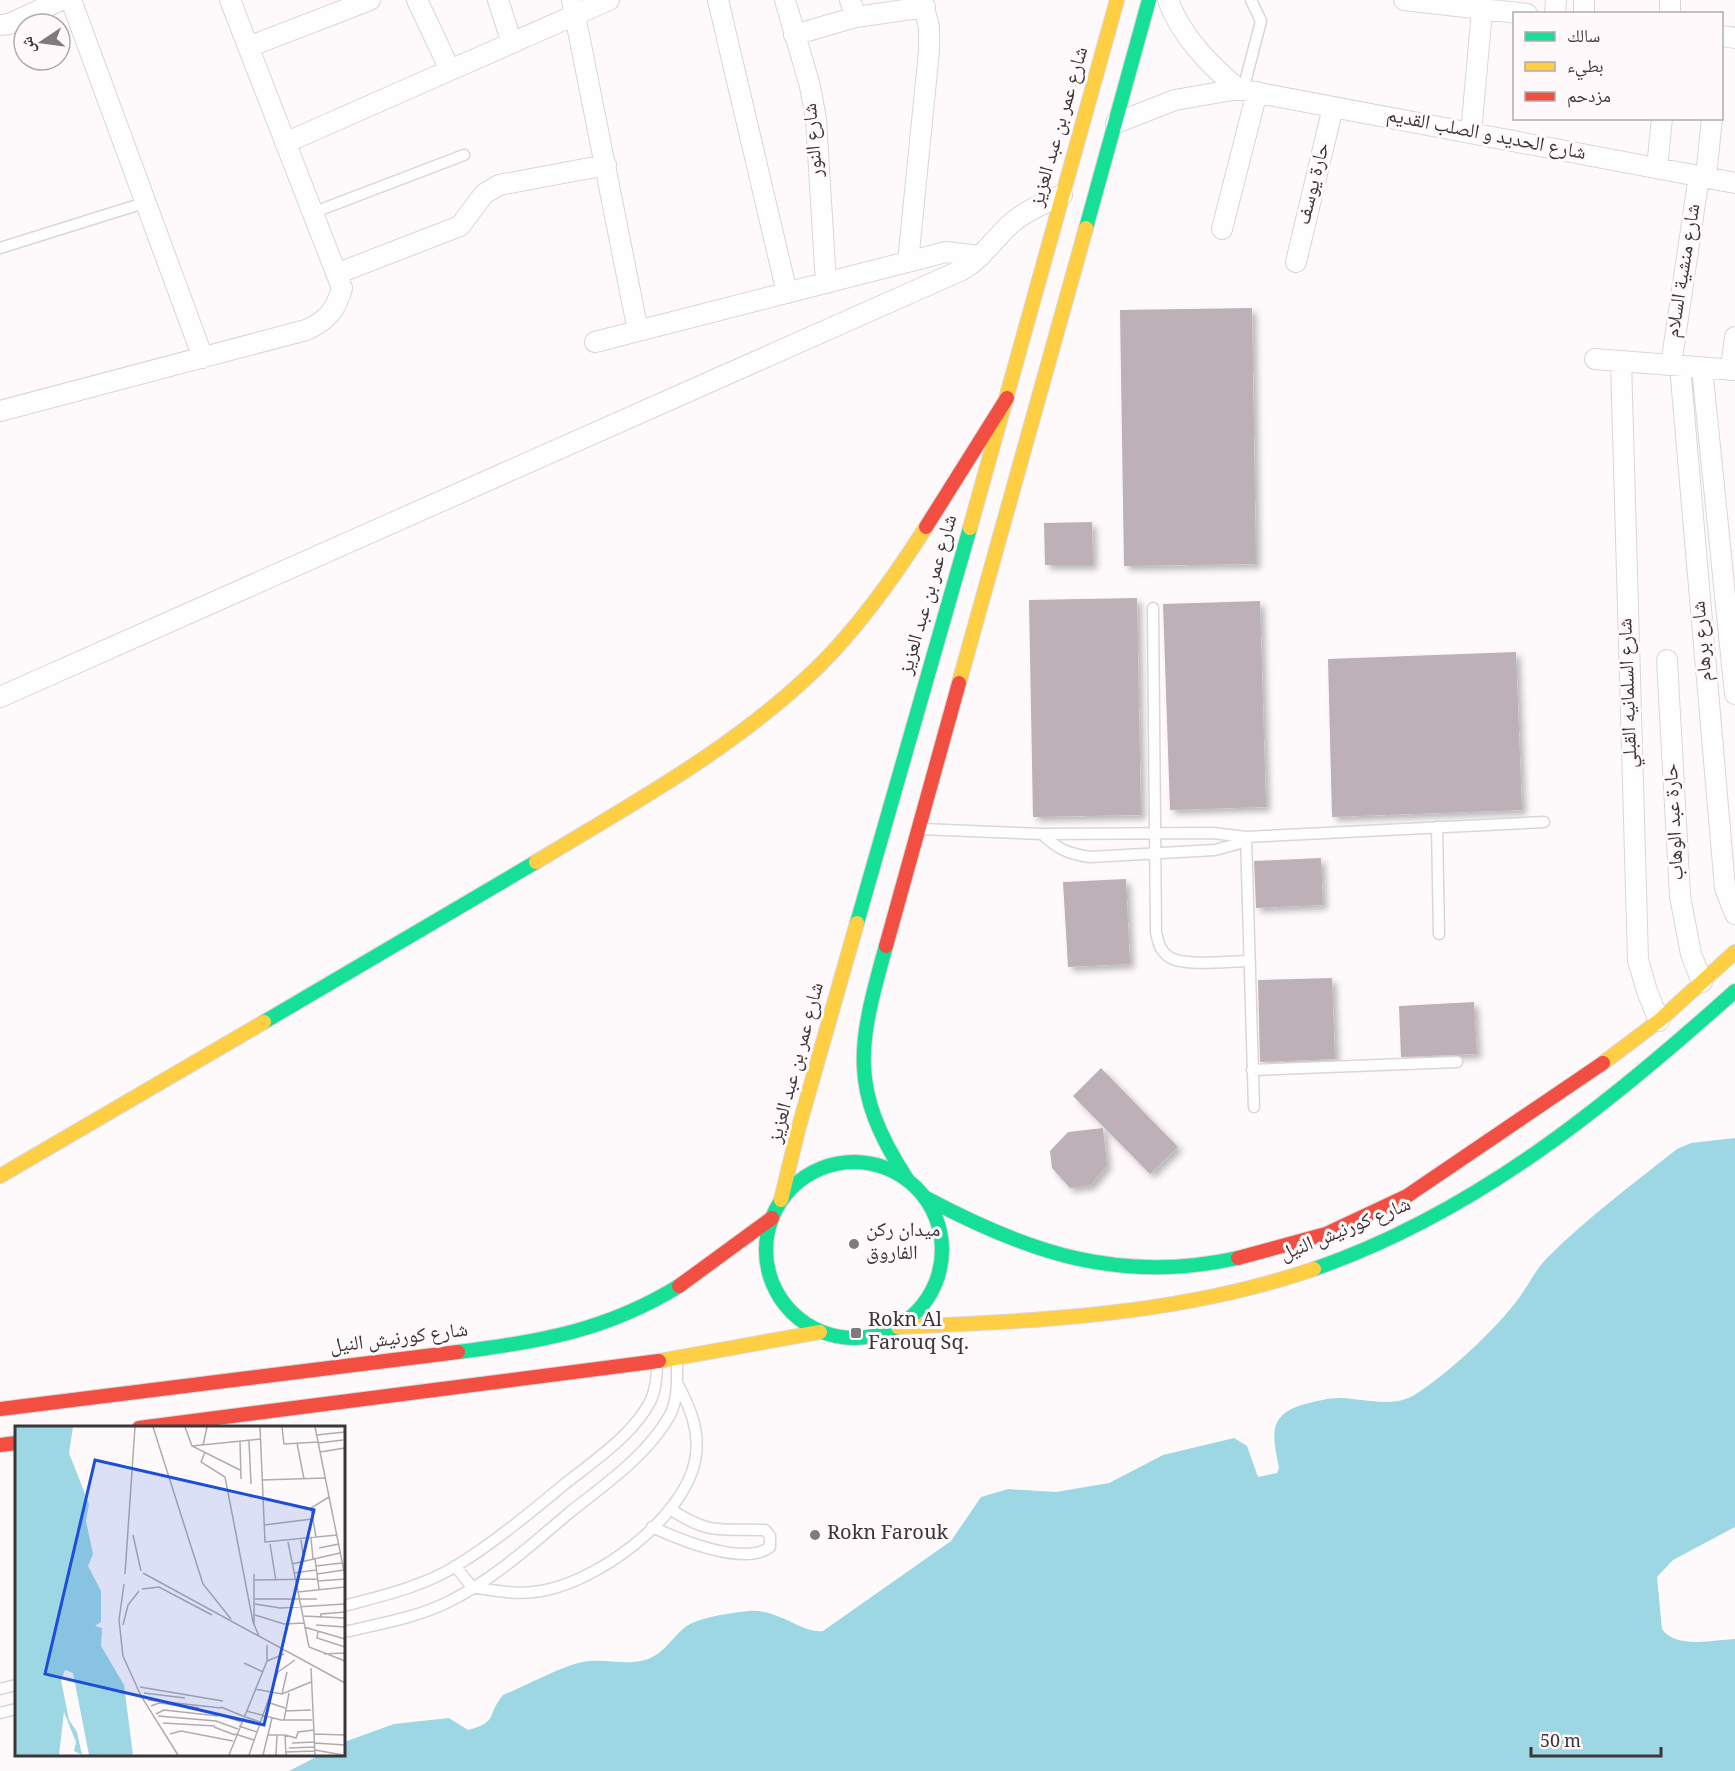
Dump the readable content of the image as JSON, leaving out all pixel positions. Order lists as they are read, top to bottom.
{
  "streets": {
    "main road": ["شارع عمر بن عبد العزيز", "شارع كورنيش النيل"],
    "street": [
      "شارع الحديد و الصلب القديم",
      "شارع النور",
      "حارة يوسف",
      "شارع منشية السلام",
      "شارع برهام",
      "شارع السلمانيه القبلي",
      "حارة عبد الوهاب"
    ]
  },
  "crossings": [
    ["شارع عمر بن عبد العزيز", "شارع كورنيش النيل"],
    ["شارع الحديد و الصلب القديم", "حارة يوسف"],
    ["شارع الحديد و الصلب القديم", "شارع منشية السلام"],
    ["شارع منشية السلام", "شارع برهام"],
    ["شارع السلمانيه القبلي", "شارع كورنيش النيل"],
    ["حارة عبد الوهاب", "شارع كورنيش النيل"]
  ],
  "places": {
    "other": ["ميدان ركن الفاروق", "Rokn Farouk"],
    "transit": ["Rokn Al Farouq Sq."]
  },
  "legend": ["سالك", "بطيء", "مزدحم"],
  "scale_bar": "50 m",
  "north": "left"
}
